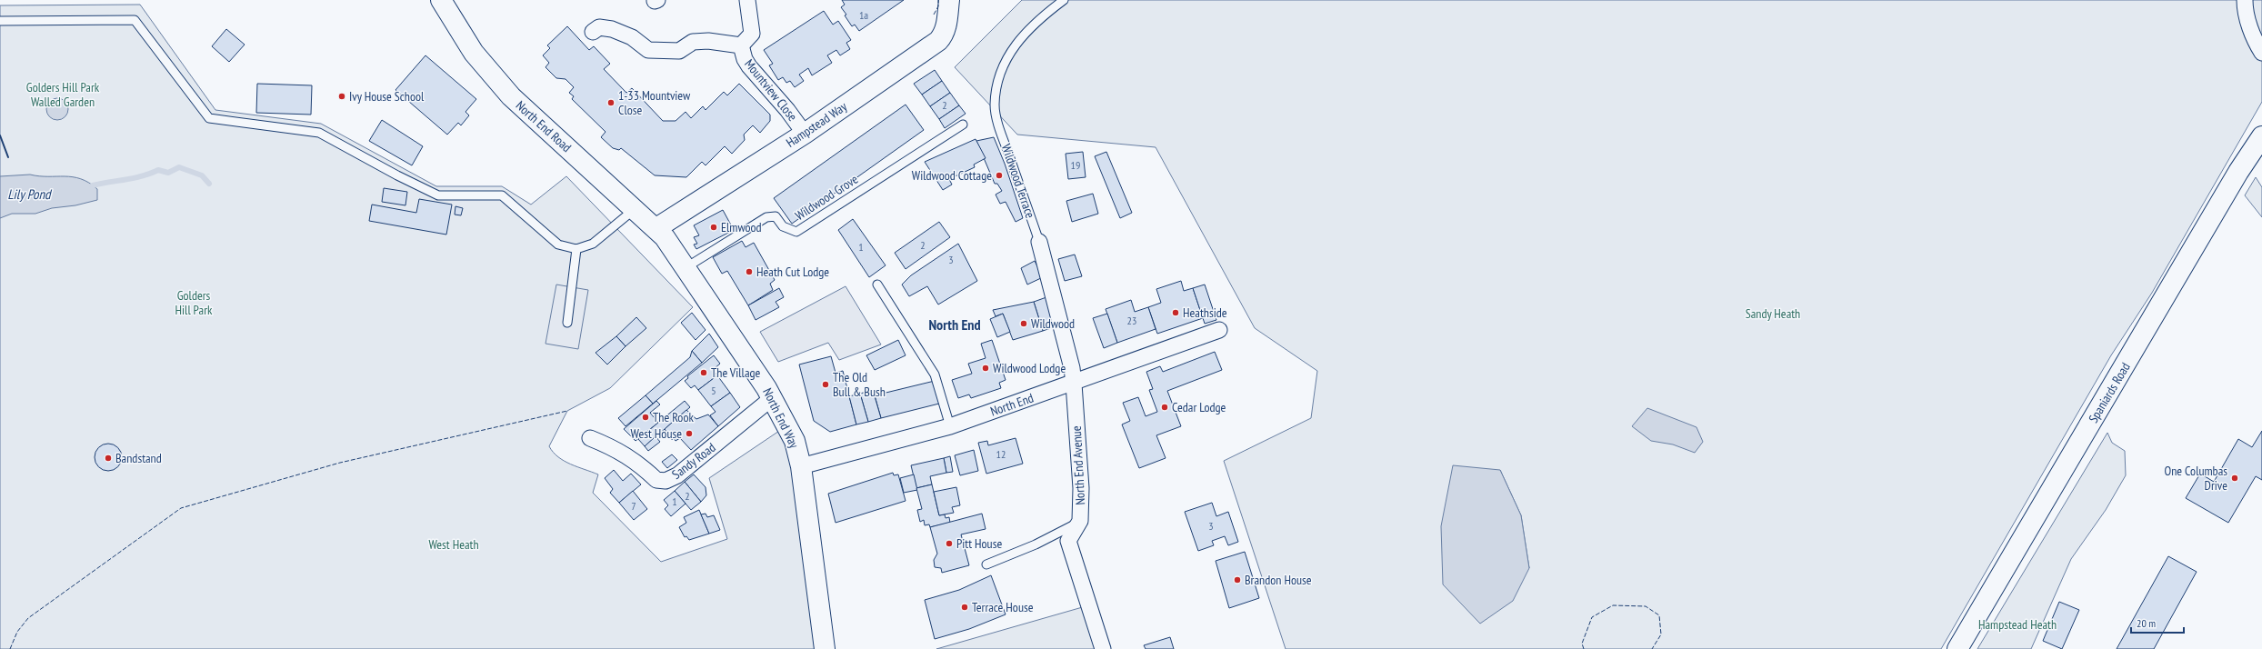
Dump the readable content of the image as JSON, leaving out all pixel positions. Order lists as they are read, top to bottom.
{
  "streets": {
    "main road": [
      "Hampstead Way",
      "North End Road",
      "Spaniards Road",
      "North End Way"
    ],
    "street": [
      "Mountview Close",
      "Wildwood Terrace",
      "North End",
      "Sandy Road",
      "North End Avenue"
    ],
    "lane": ["Wildwood Grove"]
  },
  "crossings": [
    ["Mountview Close", "Hampstead Way"],
    ["Hampstead Way", "North End Road"],
    ["Hampstead Way", "North End Way"],
    ["North End Road", "North End Way"],
    ["Wildwood Terrace", "North End"],
    ["Wildwood Terrace", "North End Avenue"],
    ["Wildwood Grove", "North End Way"],
    ["North End", "North End Way"],
    ["North End", "North End Avenue"],
    ["North End Way", "Sandy Road"]
  ],
  "districts": ["North End"],
  "water": ["Lily Pond"],
  "parks": [
    "Golders Hill Park Walled Garden",
    "Golders Hill Park",
    "Sandy Heath",
    "West Heath",
    "Hampstead Heath"
  ],
  "places": [
    "Ivy House School",
    "1-33 Mountview Close",
    "Wildwood Cottage",
    "Elmwood",
    "Heath Cut Lodge",
    "Heathside",
    "Wildwood",
    "Wildwood Lodge",
    "The Village",
    "The Old Bull & Bush",
    "Cedar Lodge",
    "The Rook",
    "West House",
    "Bandstand",
    "One Columbas Drive",
    "Pitt House",
    "Brandon House",
    "Terrace House"
  ],
  "house_numbers": [
    "1a",
    "2",
    "19",
    "2",
    "1",
    "3",
    "23",
    "5",
    "12",
    "2",
    "1",
    "7",
    "3"
  ],
  "scale_bar": "20 m"
}
